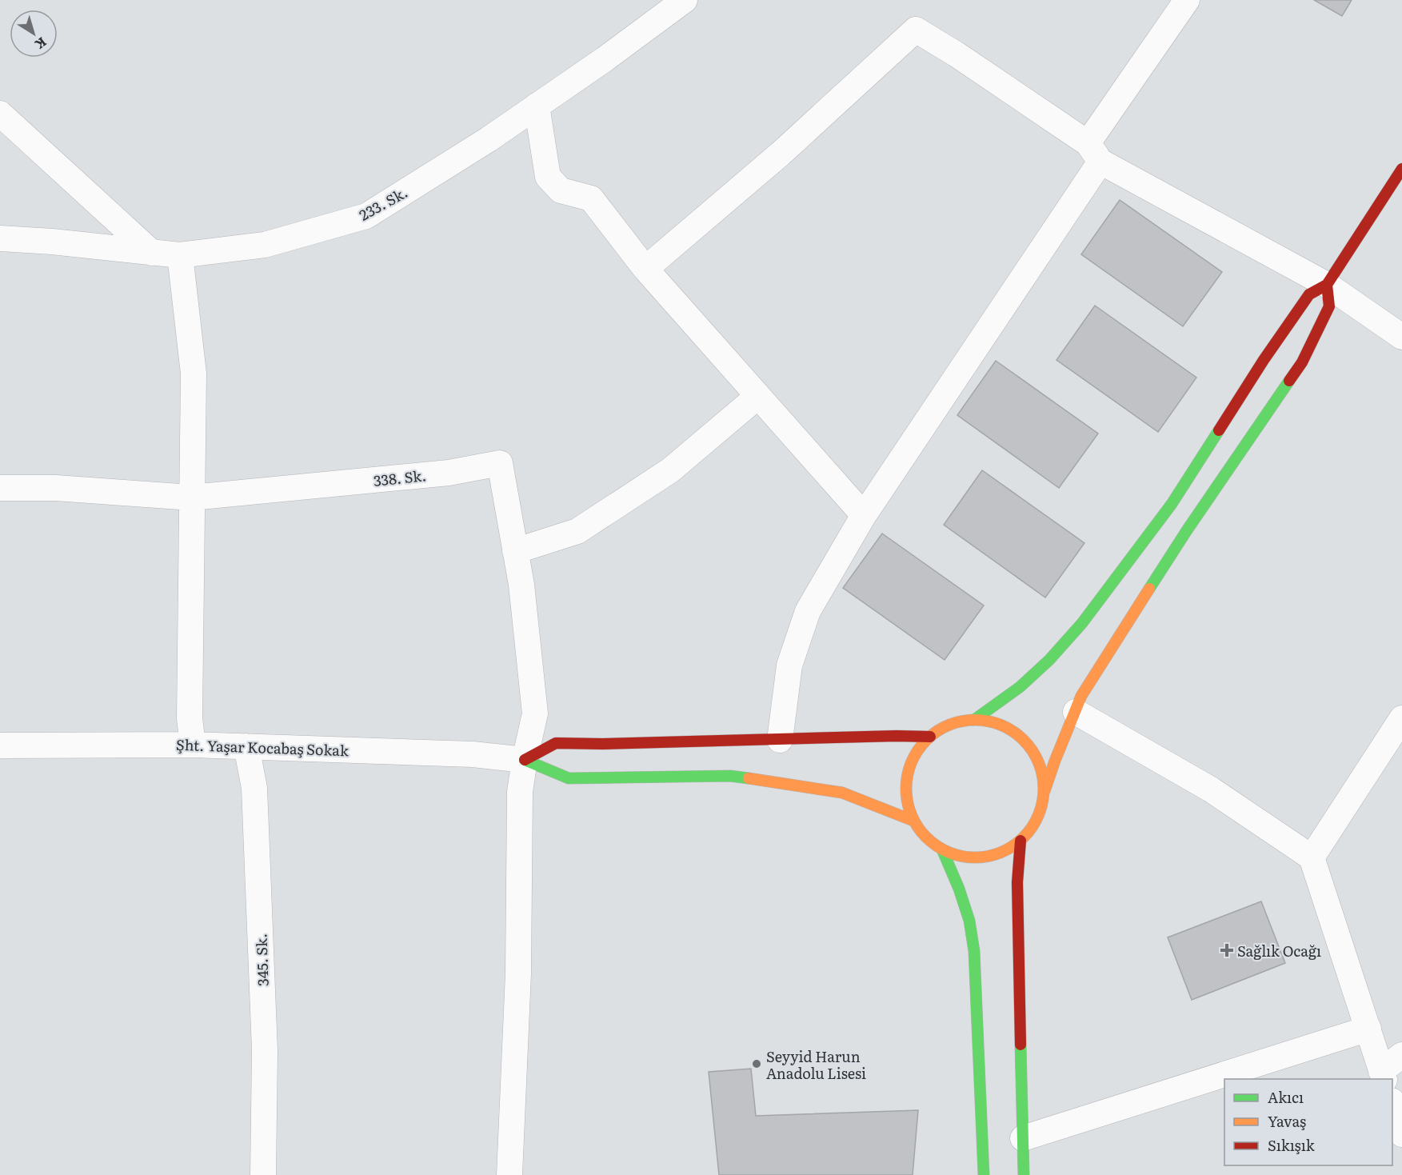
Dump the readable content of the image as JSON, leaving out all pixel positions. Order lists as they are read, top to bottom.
{
  "streets": {
    "street": [
      "233. Sk.",
      "338. Sk.",
      "Şht. Yaşar Kocabaş Sokak",
      "345. Sk."
    ]
  },
  "crossings": [
    ["338. Sk.", "Şht. Yaşar Kocabaş Sokak"],
    ["Şht. Yaşar Kocabaş Sokak", "345. Sk."]
  ],
  "places": {
    "health": ["Sağlık Ocağı"],
    "other": ["Seyyid Harun Anadolu Lisesi"]
  },
  "legend": ["Akıcı", "Yavaş", "Sıkışık"],
  "north": "bottom right"
}
